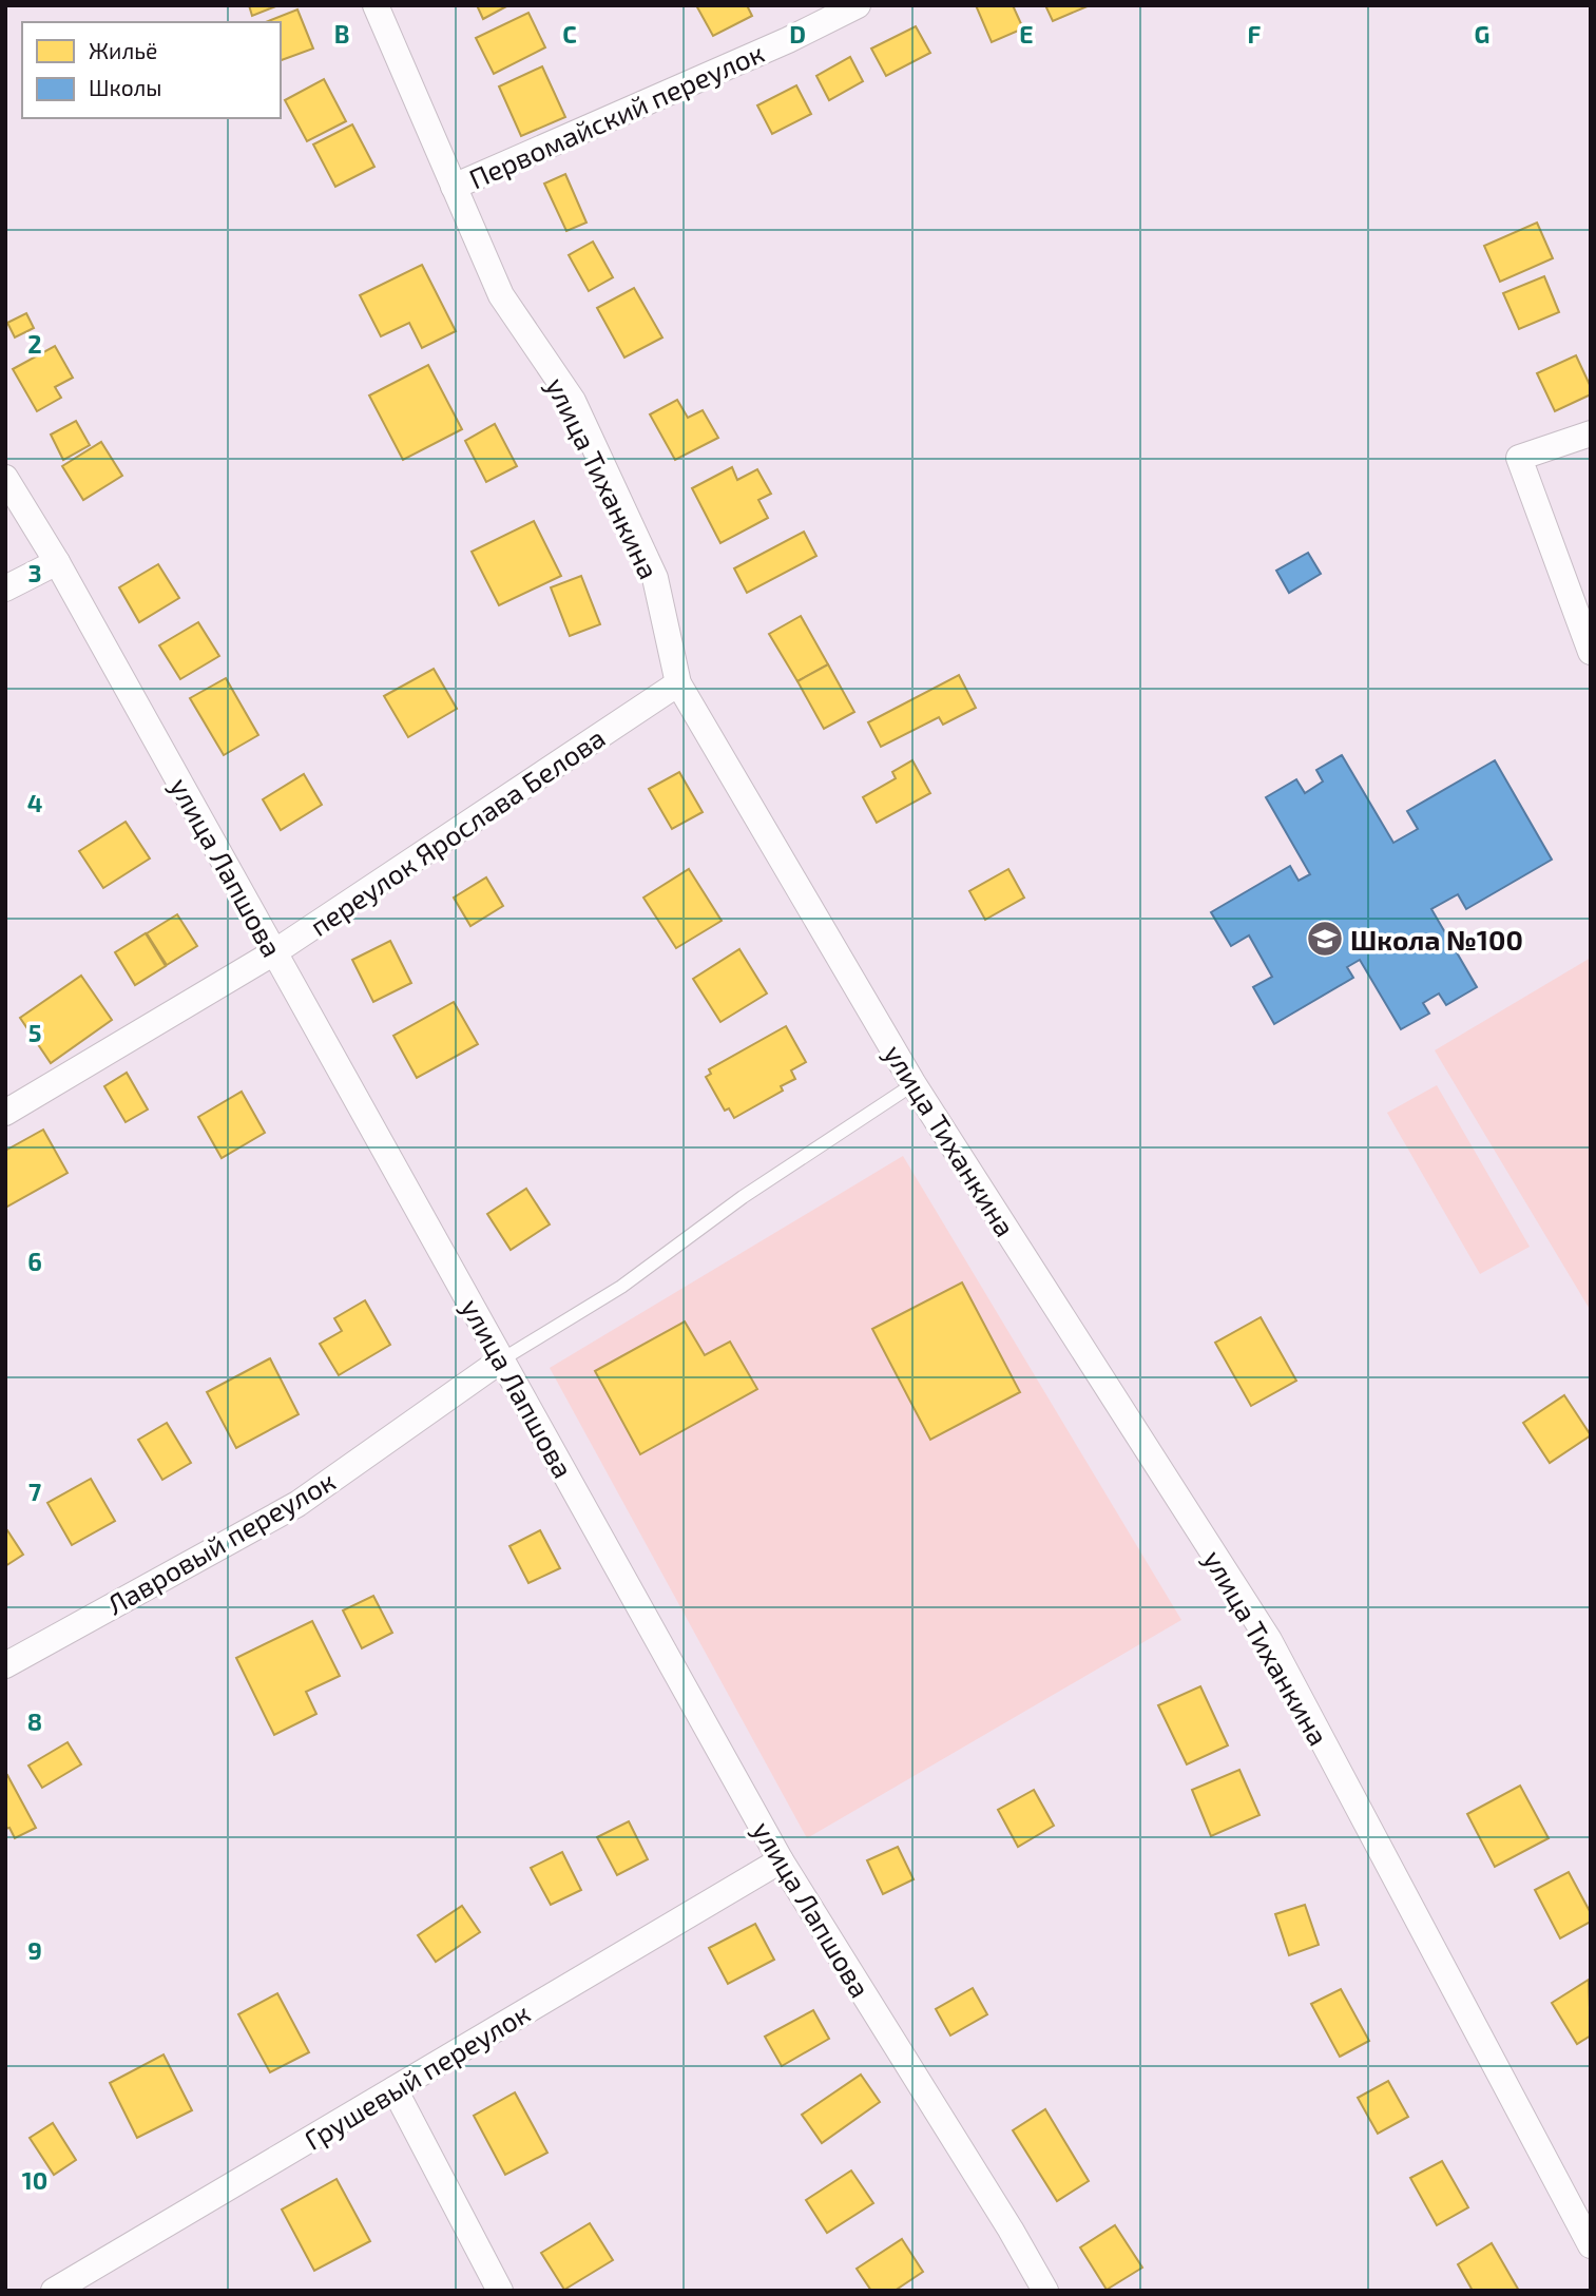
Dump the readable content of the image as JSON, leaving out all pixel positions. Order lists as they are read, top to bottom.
{
  "streets": {
    "street": [
      "Первомайский переулок",
      "улица Тиханкина",
      "переулок Ярослава Белова",
      "улица Лапшова",
      "Лавровый переулок",
      "Грушевый переулок"
    ]
  },
  "crossings": [
    ["Первомайский переулок", "улица Тиханкина"],
    ["улица Тиханкина", "переулок Ярослава Белова"],
    ["переулок Ярослава Белова", "улица Лапшова"],
    ["улица Лапшова", "Лавровый переулок"],
    ["улица Лапшова", "Грушевый переулок"]
  ],
  "places": {
    "school or university": ["Школа №100"]
  },
  "legend": ["Жильё", "Школы"],
  "grid": {
    "columns": [
      "B",
      "C",
      "D",
      "E",
      "F",
      "G"
    ],
    "rows": [
      "2",
      "3",
      "4",
      "5",
      "6",
      "7",
      "8",
      "9",
      "10"
    ]
  }
}
